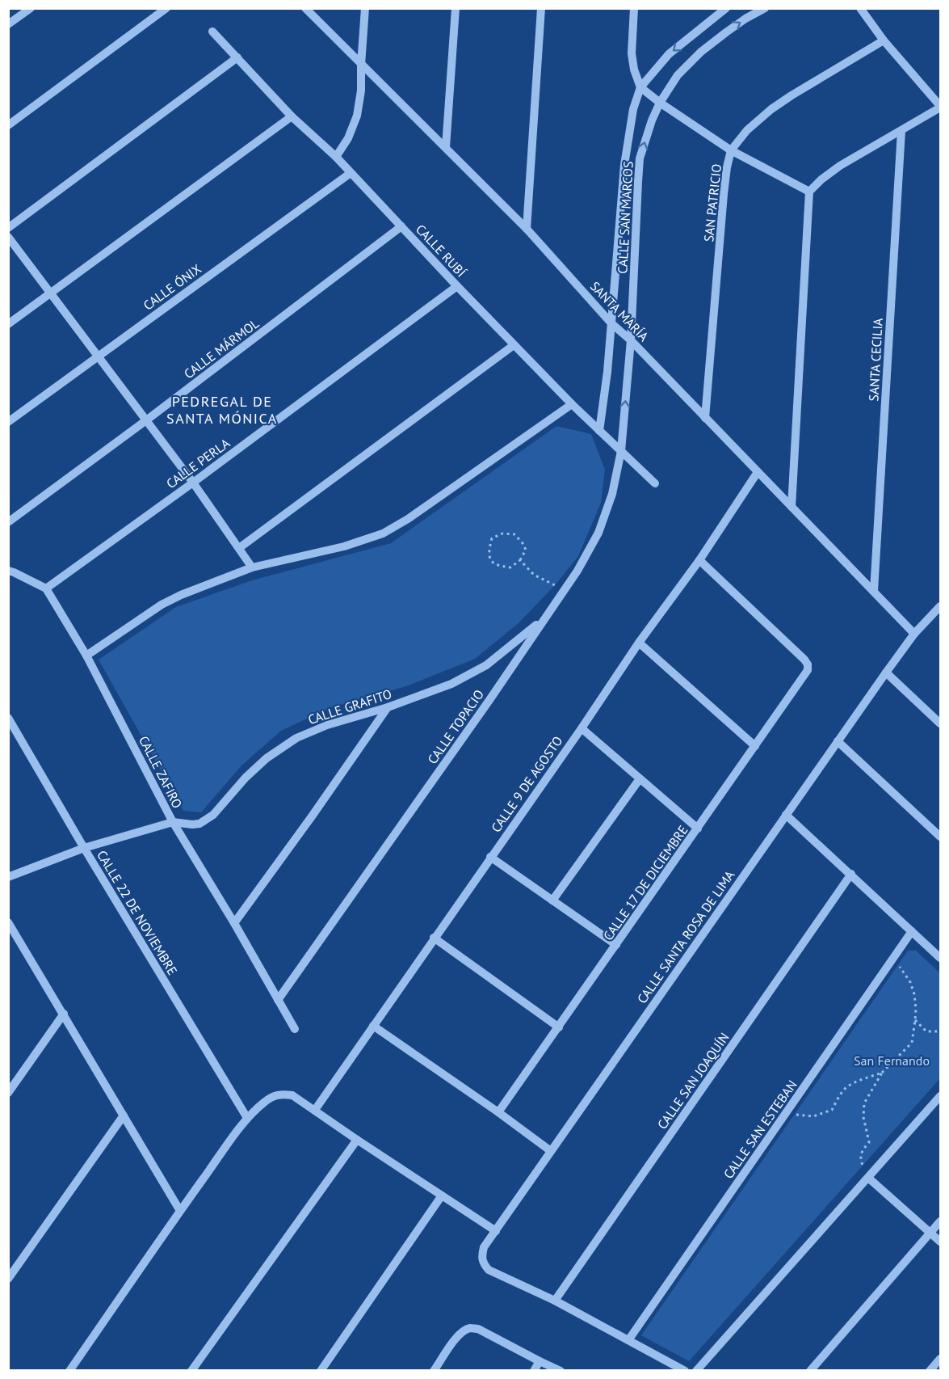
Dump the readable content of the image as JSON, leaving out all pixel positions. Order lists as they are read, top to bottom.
{
  "streets": {
    "street": [
      "SAN PATRICIO",
      "CALLE SAN MARCOS",
      "CALLE RUBÍ",
      "CALLE ÓNIX",
      "SANTA MARÍA",
      "CALLE MÁRMOL",
      "SANTA CECILIA",
      "CALLE PERLA",
      "CALLE GRAFITO",
      "CALLE TOPACIO",
      "CALLE ZAFIRO",
      "CALLE 9 DE AGOSTO",
      "CALLE 17 DE DICIEMBRE",
      "CALLE 22 DE NOVIEMBRE",
      "CALLE SANTA ROSA DE LIMA",
      "CALLE SAN JOAQUÍN",
      "CALLE SAN ESTEBAN"
    ]
  },
  "crossings": [
    ["SAN PATRICIO", "SANTA MARÍA"],
    ["CALLE SAN MARCOS", "CALLE RUBÍ"],
    ["CALLE SAN MARCOS", "SANTA MARÍA"],
    ["CALLE SAN MARCOS", "CALLE TOPACIO"],
    ["CALLE RUBÍ", "CALLE ÓNIX"],
    ["CALLE RUBÍ", "CALLE MÁRMOL"],
    ["CALLE RUBÍ", "CALLE PERLA"],
    ["CALLE RUBÍ", "CALLE TOPACIO"],
    ["SANTA MARÍA", "SANTA CECILIA"],
    ["SANTA MARÍA", "CALLE 9 DE AGOSTO"],
    ["SANTA MARÍA", "CALLE SANTA ROSA DE LIMA"],
    ["CALLE PERLA", "CALLE ZAFIRO"],
    ["CALLE GRAFITO", "CALLE TOPACIO"],
    ["CALLE GRAFITO", "CALLE ZAFIRO"],
    ["CALLE TOPACIO", "CALLE ZAFIRO"],
    ["CALLE 9 DE AGOSTO", "CALLE 17 DE DICIEMBRE"],
    ["CALLE SANTA ROSA DE LIMA", "CALLE SAN JOAQUÍN"]
  ],
  "districts": ["PEDREGAL DE SANTA MÓNICA"],
  "parks": ["San Fernando"]
}
